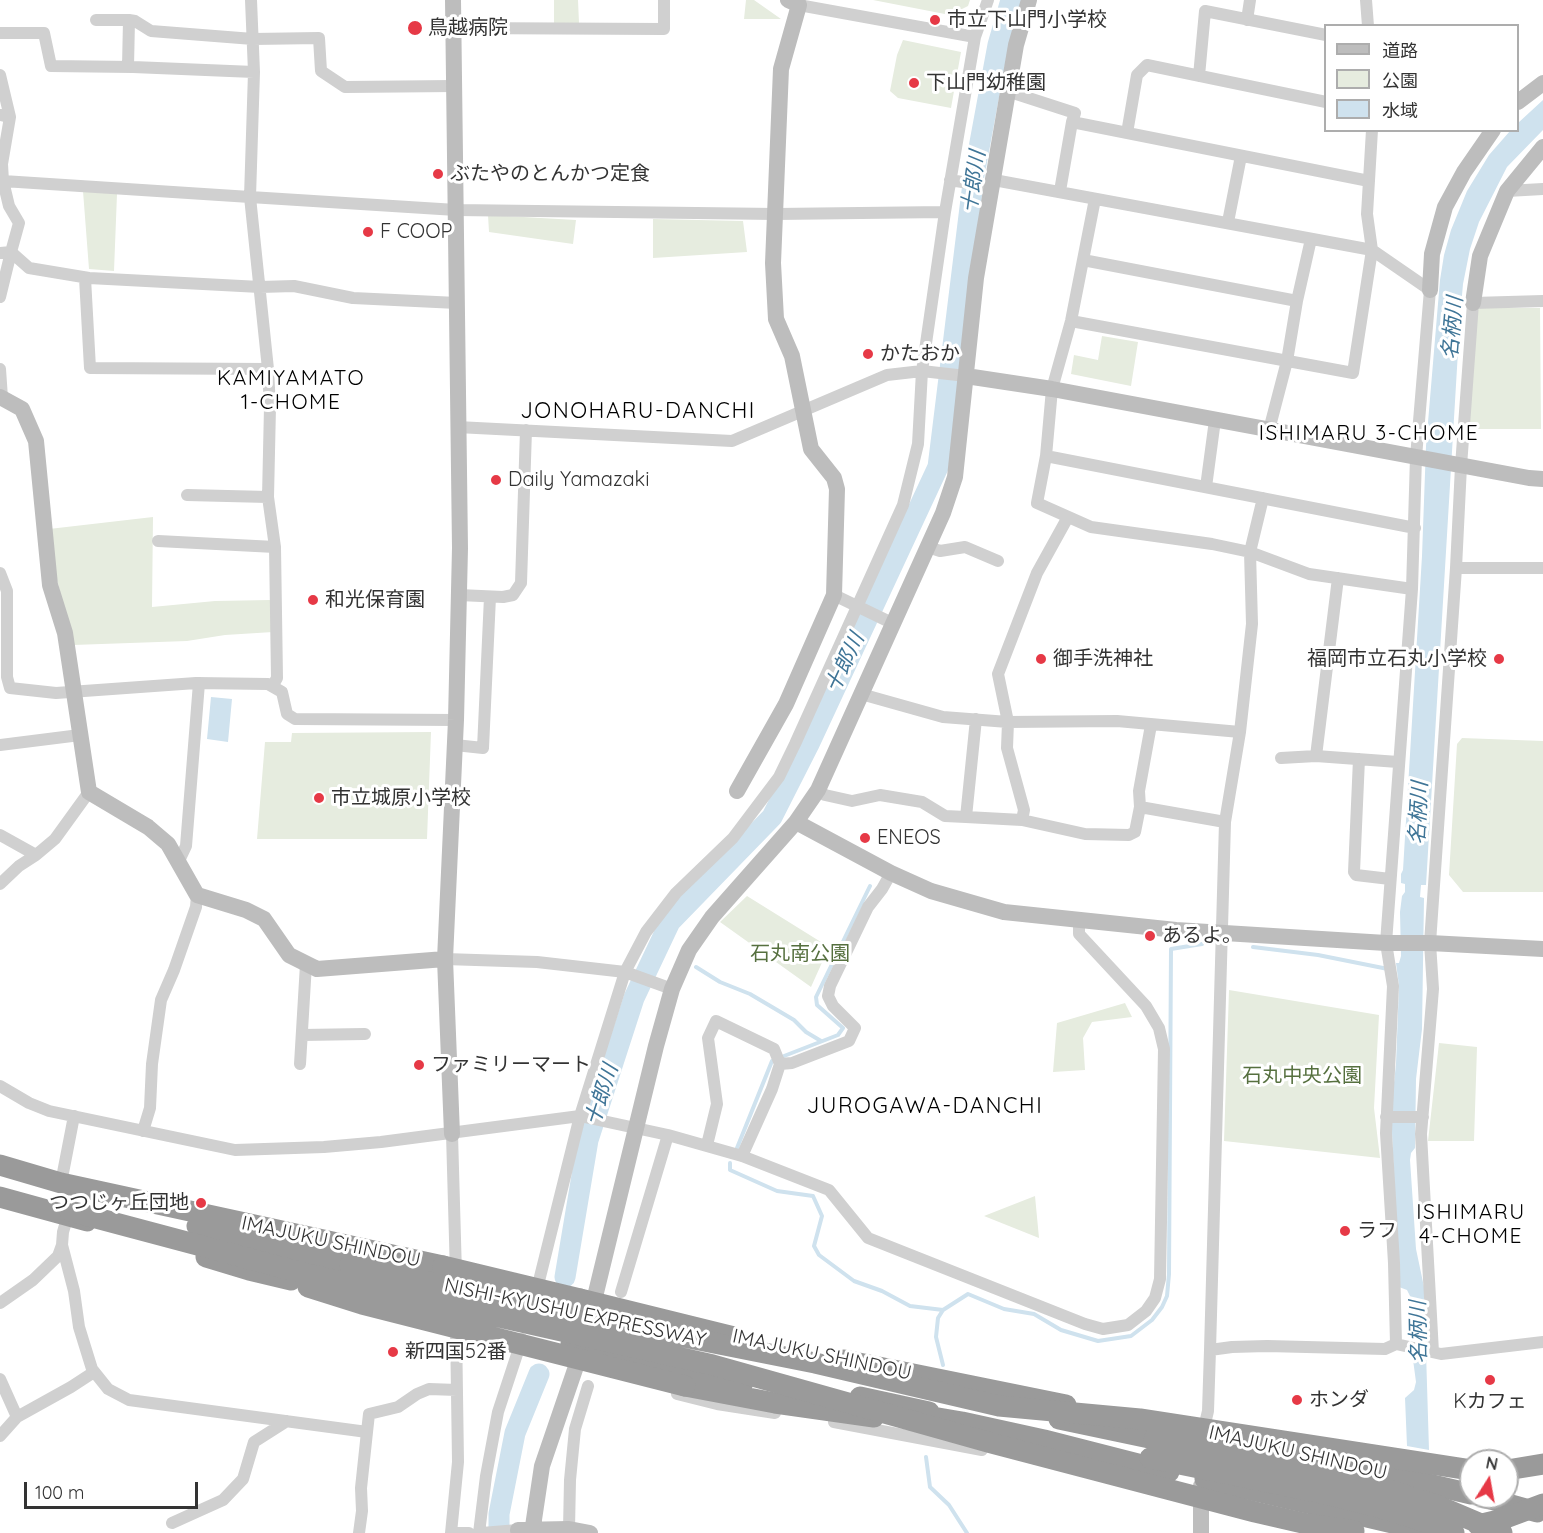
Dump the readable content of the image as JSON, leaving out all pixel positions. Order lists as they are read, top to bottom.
{
  "streets": {
    "highway": ["IMAJUKU SHINDOU", "NISHI-KYUSHU EXPRESSWAY"]
  },
  "crossings": [
    ["IMAJUKU SHINDOU", "NISHI-KYUSHU EXPRESSWAY"]
  ],
  "districts": [
    "KAMIYAMATO 1-CHOME",
    "JONOHARU-DANCHI",
    "ISHIMARU 3-CHOME",
    "JUROGAWA-DANCHI",
    "ISHIMARU 4-CHOME"
  ],
  "water": ["十郎川", "名柄川"],
  "parks": ["石丸南公園", "石丸中央公園"],
  "places": [
    "市立下山門小学校",
    "鳥越病院",
    "下山門幼稚園",
    "ぶたやのとんかつ定食",
    "F COOP",
    "かたおか",
    "Daily Yamazaki",
    "和光保育園",
    "御手洗神社",
    "福岡市立石丸小学校",
    "市立城原小学校",
    "ENEOS",
    "あるよ。",
    "ファミリーマート",
    "つつじヶ丘団地",
    "ラフ",
    "新四国52番",
    "Kカフェ",
    "ホンダ"
  ],
  "legend": ["道路", "公園", "水域"],
  "scale_bar": "100 m",
  "north": "top"
}
